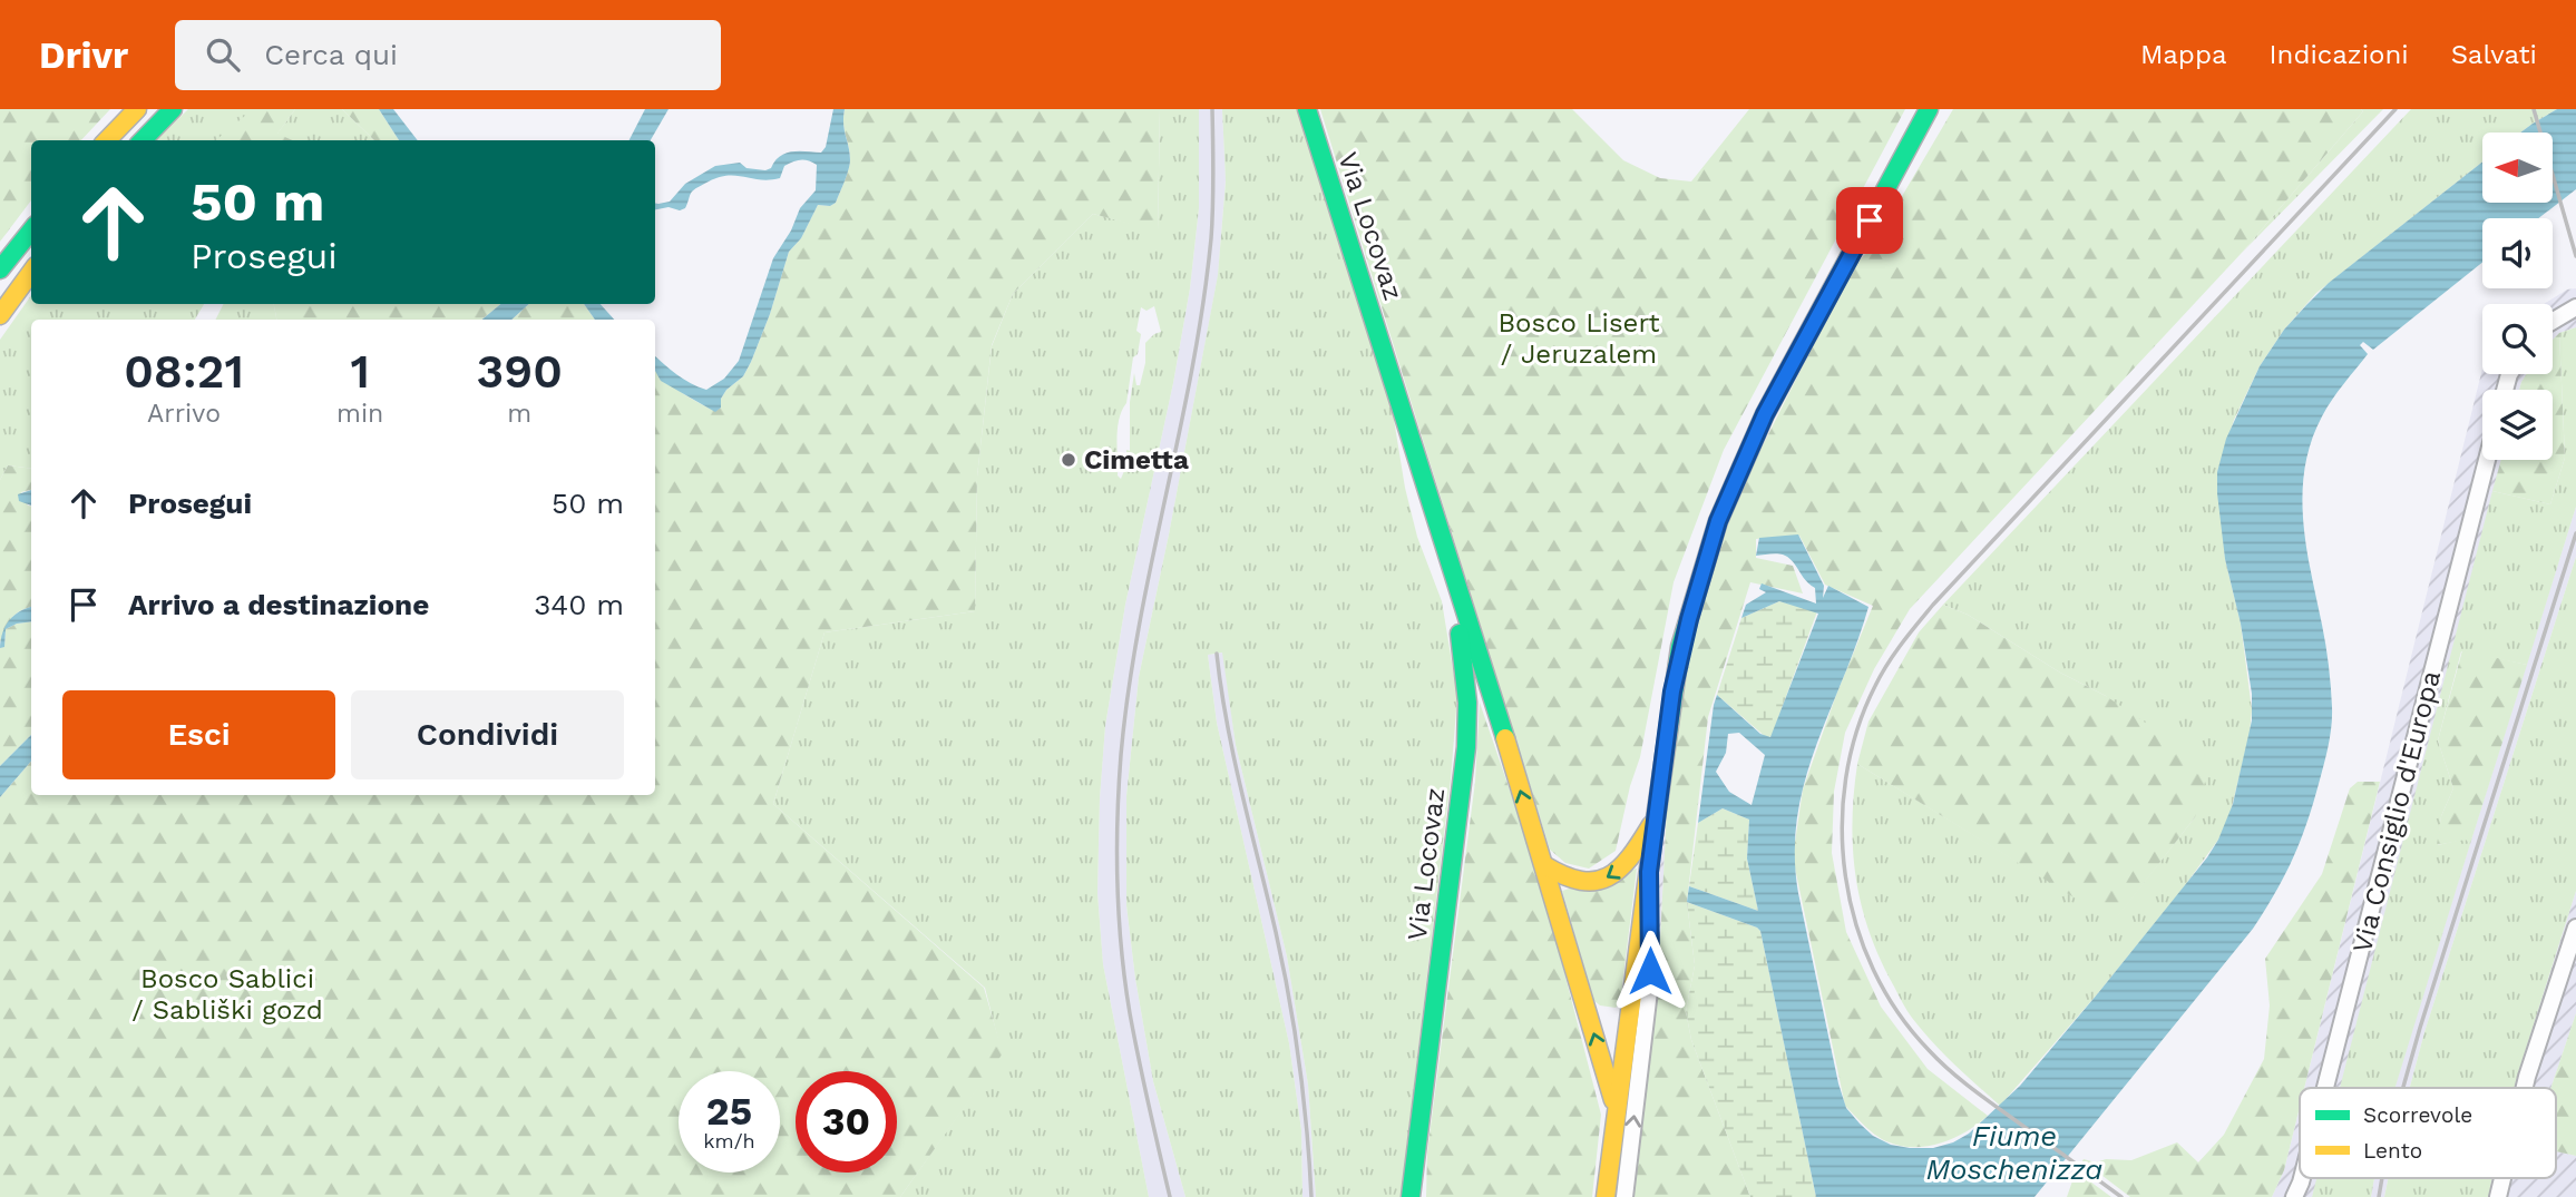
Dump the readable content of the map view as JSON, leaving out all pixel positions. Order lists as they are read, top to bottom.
{
  "streets": {
    "main road": ["Via Locovaz"],
    "street": ["Via Consiglio d'Europa"]
  },
  "water": ["Fiume Moschenizza"],
  "parks": ["Bosco Lisert / Jeruzalem", "Bosco Sablici / Sabliški gozd"],
  "places": ["Cimetta"],
  "legend": ["Scorrevole", "Lento"],
  "north": "left",
  "page": {
    "header": "Drivr",
    "search": "Cerca qui",
    "nav": ["Mappa", "Indicazioni", "Salvati"],
    "turn": ["50 m", "Prosegui"],
    "eta": [
      "08:21",
      "Arrivo",
      "1",
      "min",
      "390",
      "m"
    ],
    "list": [
      {
        "name": "Prosegui",
        "value": "50 m"
      },
      {
        "name": "Arrivo a destinazione",
        "value": "340 m"
      }
    ],
    "buttons": ["Esci", "Condividi"],
    "speed": "25 km/h",
    "limit": "30"
  }
}
